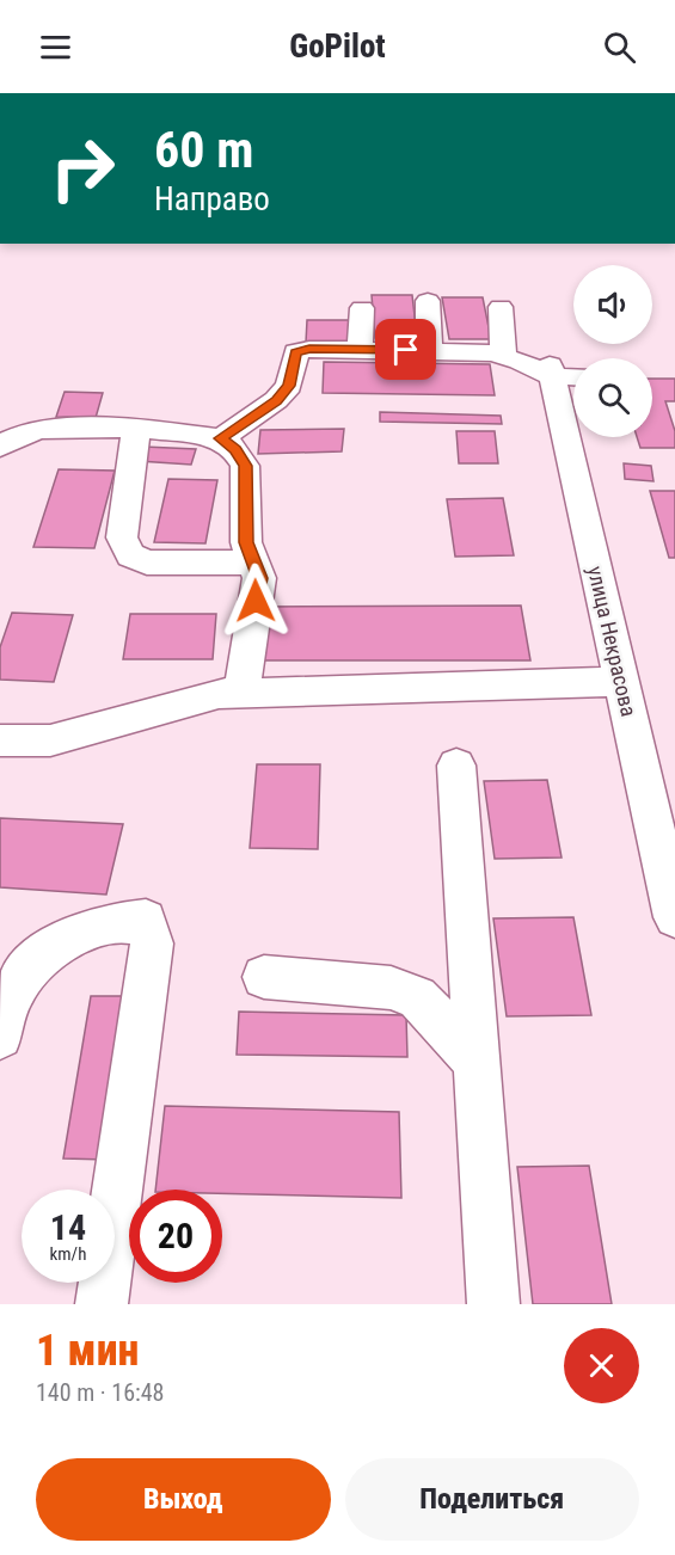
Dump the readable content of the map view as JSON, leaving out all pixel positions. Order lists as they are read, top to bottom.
{
  "streets": {
    "street": ["улица Некрасова"]
  },
  "page": {
    "header": "GoPilot",
    "turn": ["60 m", "Направо"],
    "speed": "14 km/h",
    "limit": "20",
    "heading": ["1 мин", "140 m · 16:48"],
    "buttons": ["Выход", "Поделиться"]
  }
}
